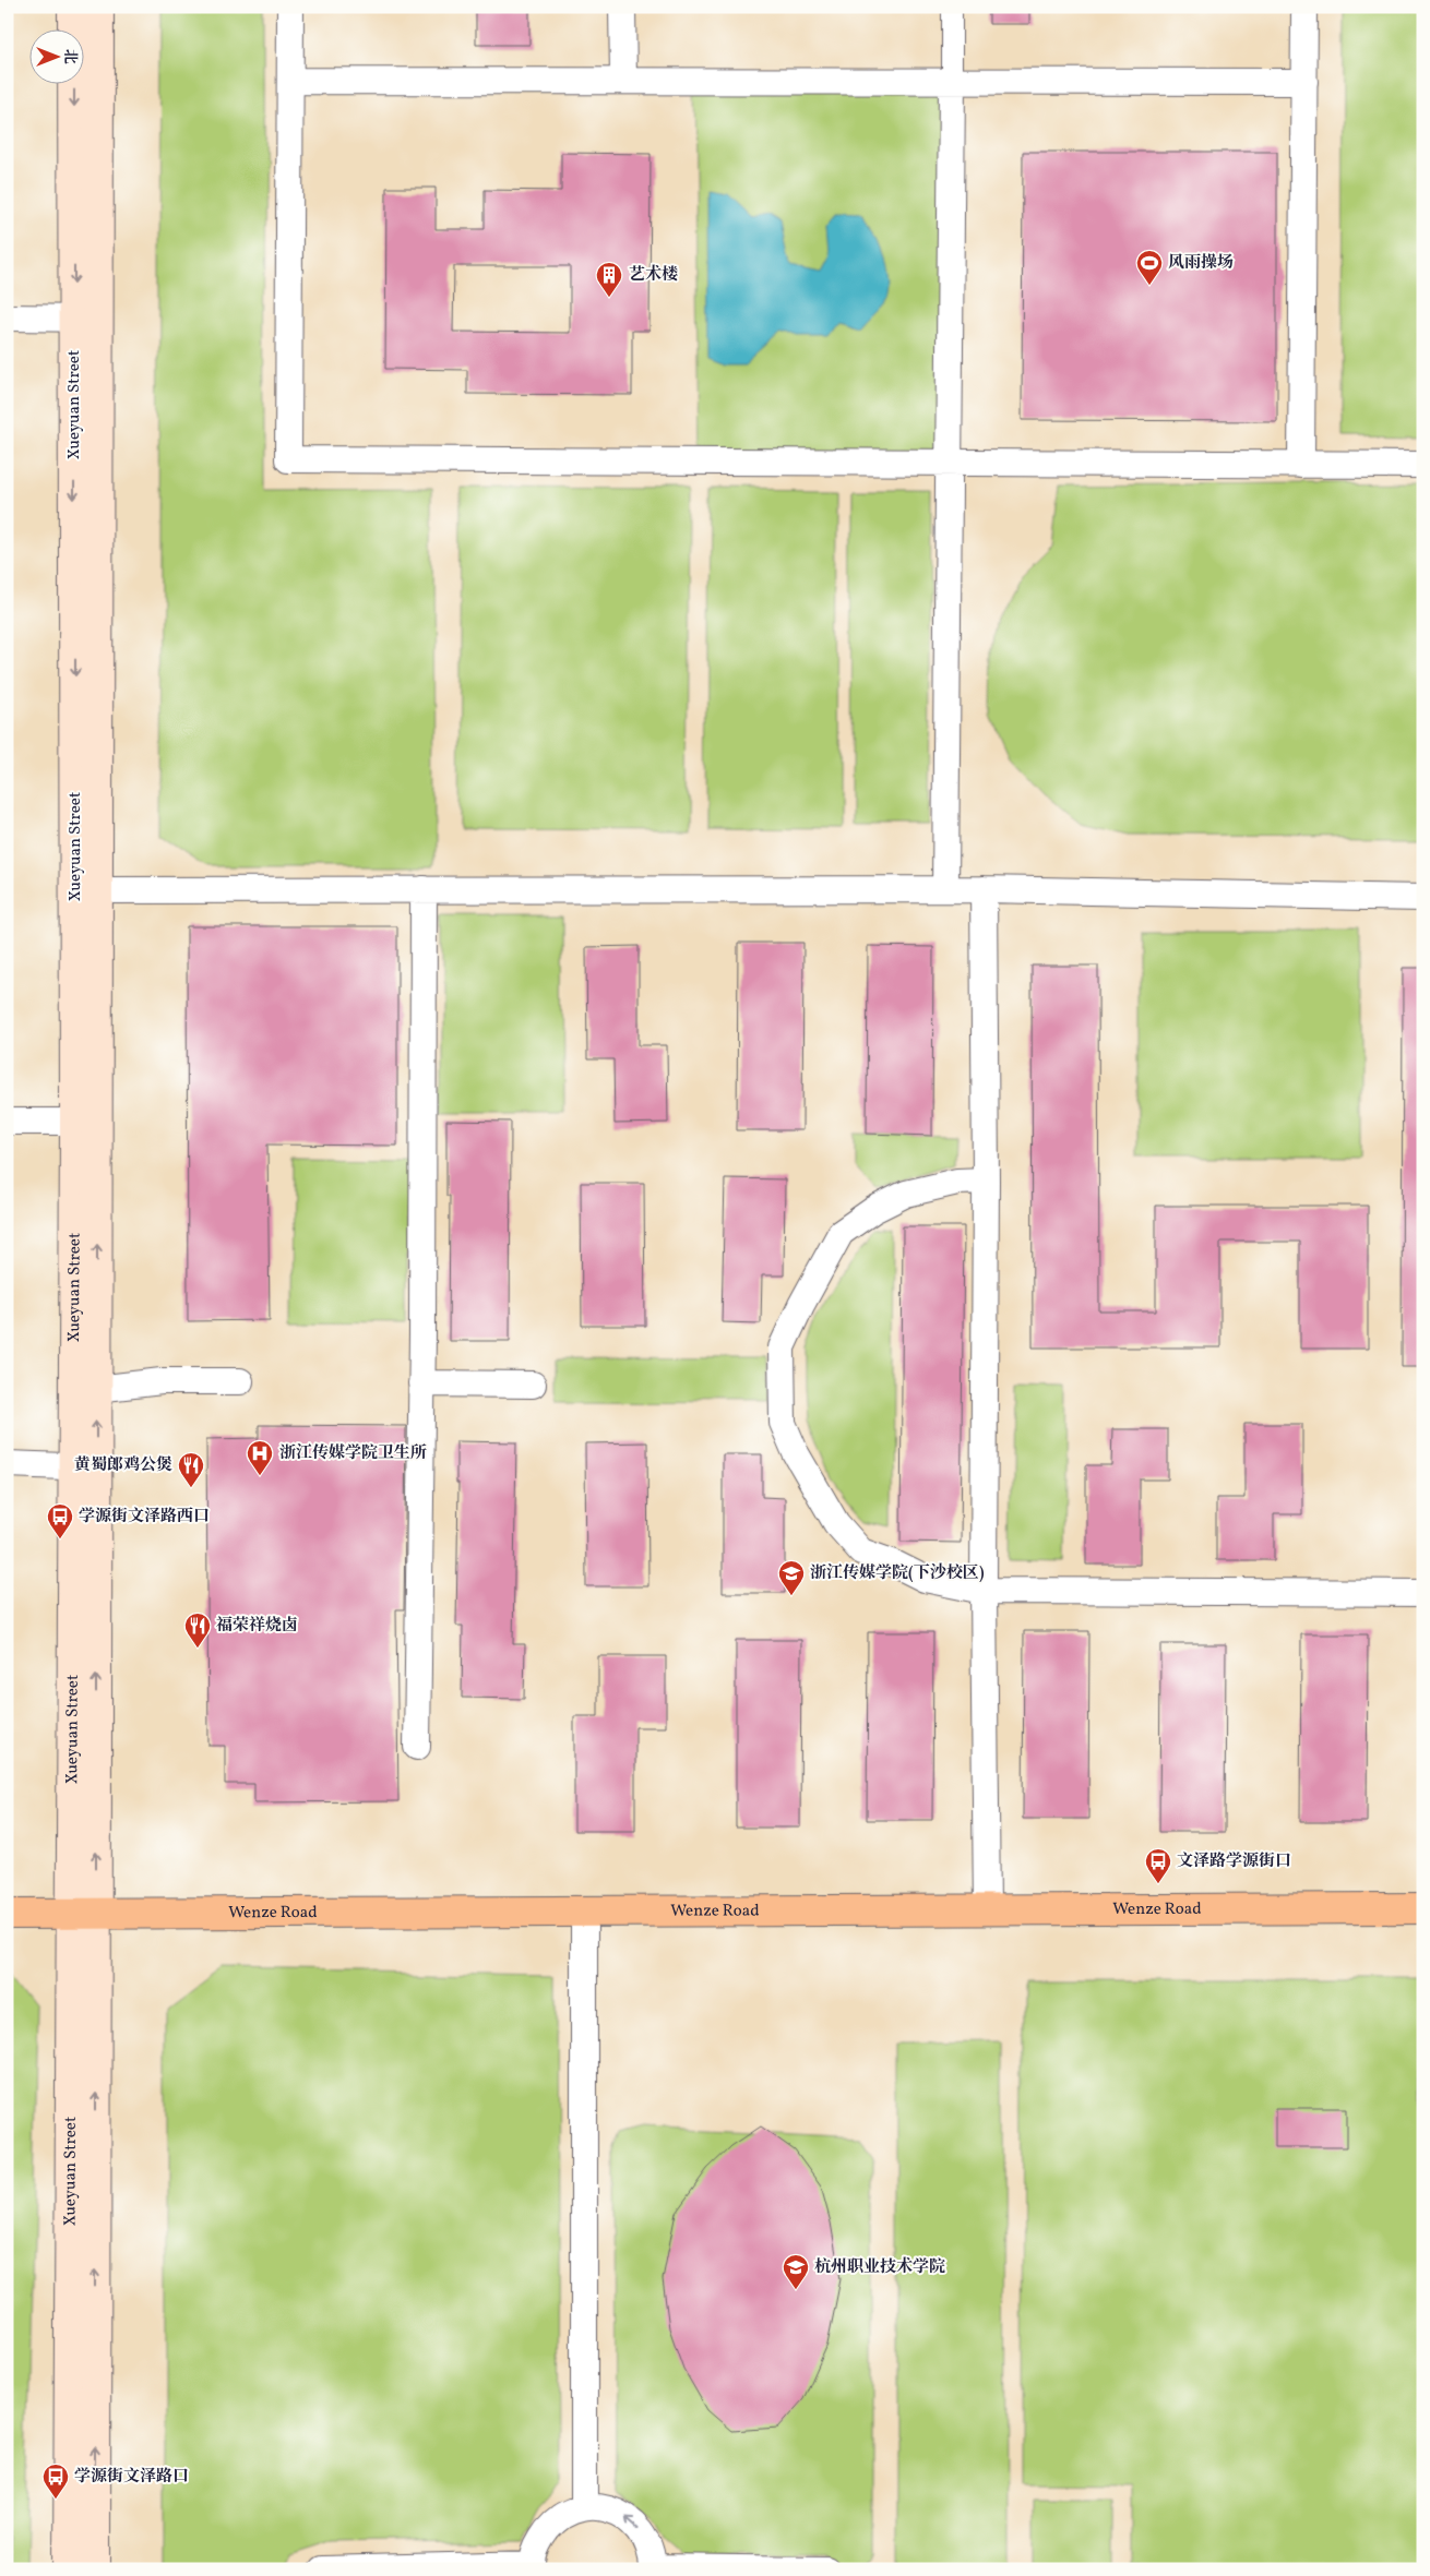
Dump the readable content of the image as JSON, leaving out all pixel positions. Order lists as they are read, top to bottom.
{
  "streets": {
    "main road": ["Xueyuan Street", "Wenze Road"]
  },
  "crossings": [
    ["Xueyuan Street", "Wenze Road"]
  ],
  "places": {
    "sports": ["风雨操场"],
    "building": ["艺术楼"],
    "hospital": ["浙江传媒学院卫生所"],
    "restaurant": ["黄蜀郎鸡公煲", "福荣祥烧卤"],
    "bus stop": ["学源街文泽路西口", "文泽路学源街口", "学源街文泽路口"],
    "school or university": ["浙江传媒学院(下沙校区)", "杭州职业技术学院"]
  },
  "north": "right"
}
